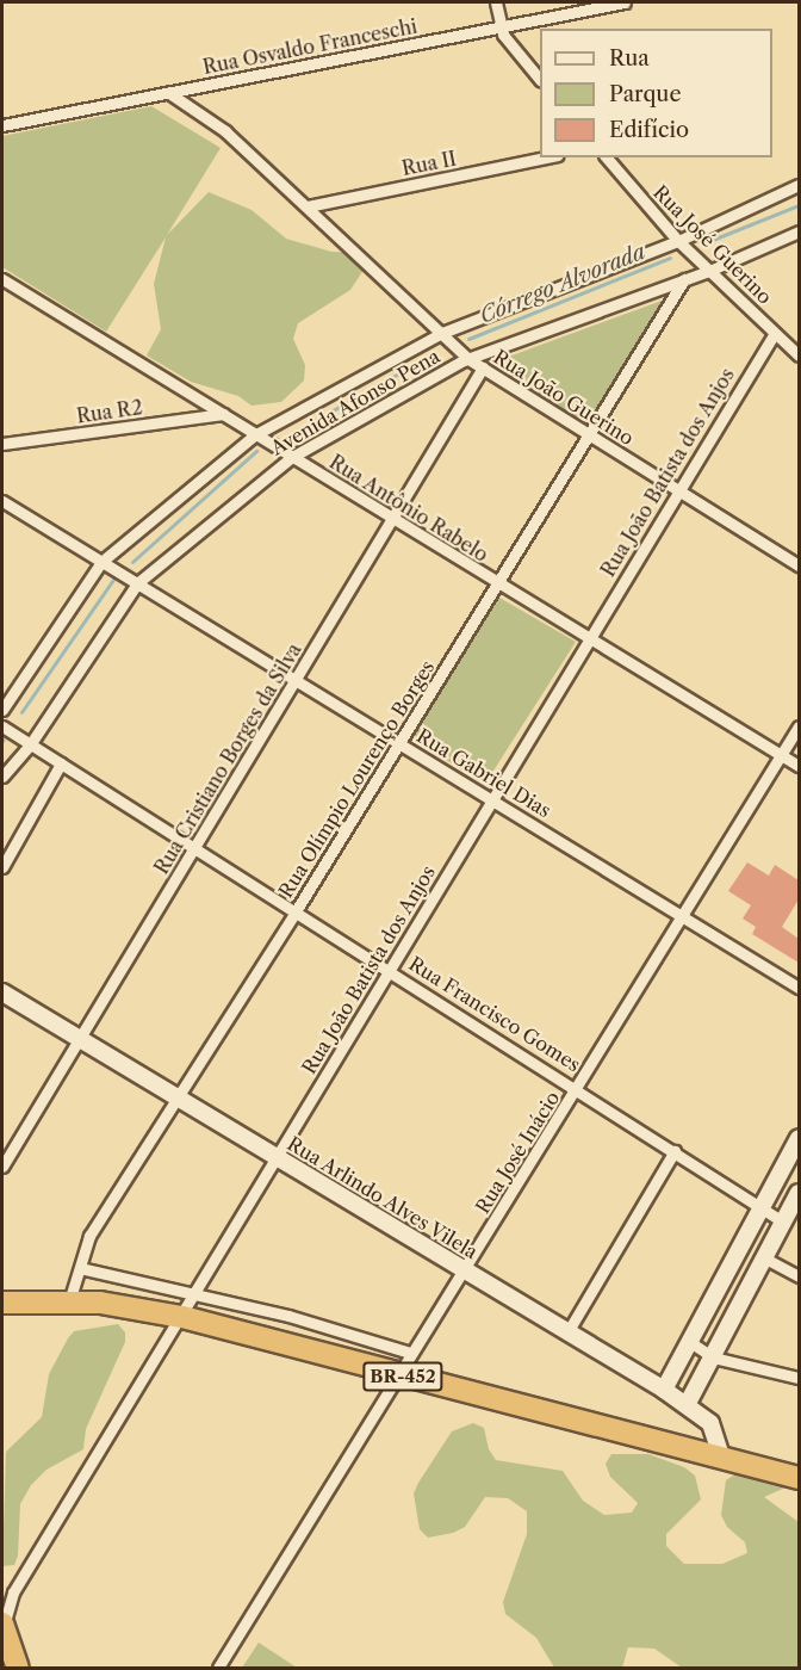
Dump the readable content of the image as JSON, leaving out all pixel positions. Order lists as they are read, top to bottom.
{
  "streets": {
    "highway": ["BR-452"],
    "street": [
      "Rua Osvaldo Franceschi",
      "Rua II",
      "Rua José Guerino",
      "Rua João Guerino",
      "Avenida Afonso Pena",
      "Rua R2",
      "Rua João Batista dos Anjos",
      "Rua Antônio Rabelo",
      "Rua Cristiano Borges da Silva",
      "Rua Gabriel Dias",
      "Rua Olímpio Lourenço Borges",
      "Rua Francisco Gomes",
      "Rua José Inácio",
      "Rua Arlindo Alves Vilela"
    ]
  },
  "crossings": [
    ["Rua Osvaldo Franceschi", "Rua João Guerino"],
    ["Rua II", "Rua João Guerino"],
    ["Rua José Guerino", "Avenida Afonso Pena"],
    ["Rua José Guerino", "Rua João Batista dos Anjos"],
    ["Rua João Guerino", "Avenida Afonso Pena"],
    ["Rua João Guerino", "Rua João Batista dos Anjos"],
    ["Rua João Guerino", "Rua Cristiano Borges da Silva"],
    ["Rua João Guerino", "Rua Olímpio Lourenço Borges"],
    ["Avenida Afonso Pena", "Rua Antônio Rabelo"],
    ["Avenida Afonso Pena", "Rua Gabriel Dias"],
    ["Avenida Afonso Pena", "Rua Olímpio Lourenço Borges"],
    ["Avenida Afonso Pena", "Rua Francisco Gomes"],
    ["Rua R2", "Rua Antônio Rabelo"],
    ["Rua João Batista dos Anjos", "Rua Antônio Rabelo"],
    ["Rua João Batista dos Anjos", "Rua Gabriel Dias"],
    ["Rua João Batista dos Anjos", "Rua Francisco Gomes"],
    ["Rua João Batista dos Anjos", "Rua Arlindo Alves Vilela"],
    ["Rua João Batista dos Anjos", "BR-452"],
    ["Rua Antônio Rabelo", "Rua Cristiano Borges da Silva"],
    ["Rua Antônio Rabelo", "Rua Olímpio Lourenço Borges"],
    ["Rua Antônio Rabelo", "Rua José Inácio"],
    ["Rua Cristiano Borges da Silva", "Rua Gabriel Dias"],
    ["Rua Cristiano Borges da Silva", "Rua Francisco Gomes"],
    ["Rua Cristiano Borges da Silva", "Rua Arlindo Alves Vilela"],
    ["Rua Gabriel Dias", "Rua Olímpio Lourenço Borges"],
    ["Rua Gabriel Dias", "Rua José Inácio"],
    ["Rua Olímpio Lourenço Borges", "Rua Francisco Gomes"],
    ["Rua Olímpio Lourenço Borges", "Rua Arlindo Alves Vilela"],
    ["Rua Olímpio Lourenço Borges", "BR-452"],
    ["Rua Francisco Gomes", "Rua José Inácio"],
    ["Rua José Inácio", "Rua Arlindo Alves Vilela"],
    ["Rua José Inácio", "BR-452"],
    ["Rua Arlindo Alves Vilela", "BR-452"]
  ],
  "water": ["Córrego Alvorada"],
  "legend": ["Rua", "Parque", "Edifício"]
}
